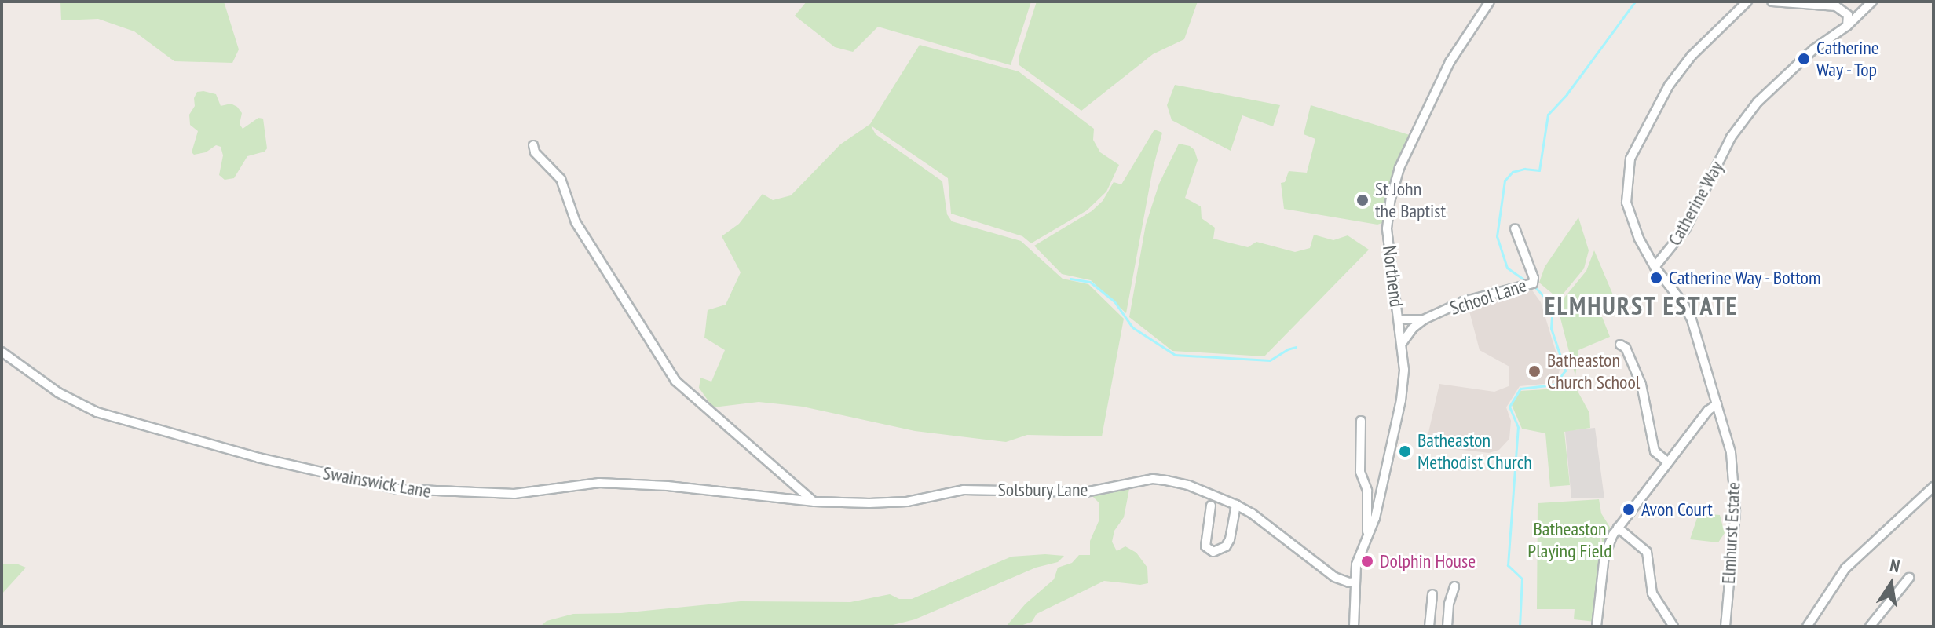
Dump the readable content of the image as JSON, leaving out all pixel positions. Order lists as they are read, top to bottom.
{
  "streets": {
    "street": [
      "Catherine Way",
      "Northend",
      "School Lane",
      "Swainswick Lane",
      "Solsbury Lane",
      "Elmhurst Estate"
    ]
  },
  "crossings": [
    ["Catherine Way", "Elmhurst Estate"],
    ["Northend", "School Lane"],
    ["Northend", "Solsbury Lane"],
    ["Swainswick Lane", "Solsbury Lane"]
  ],
  "districts": ["ELMHURST ESTATE"],
  "parks": ["Batheaston Playing Field"],
  "places": [
    "Catherine Way - Top",
    "St John the Baptist",
    "Catherine Way - Bottom",
    "Batheaston Church School",
    "Batheaston Methodist Church",
    "Avon Court",
    "Dolphin House"
  ],
  "north": "top"
}
